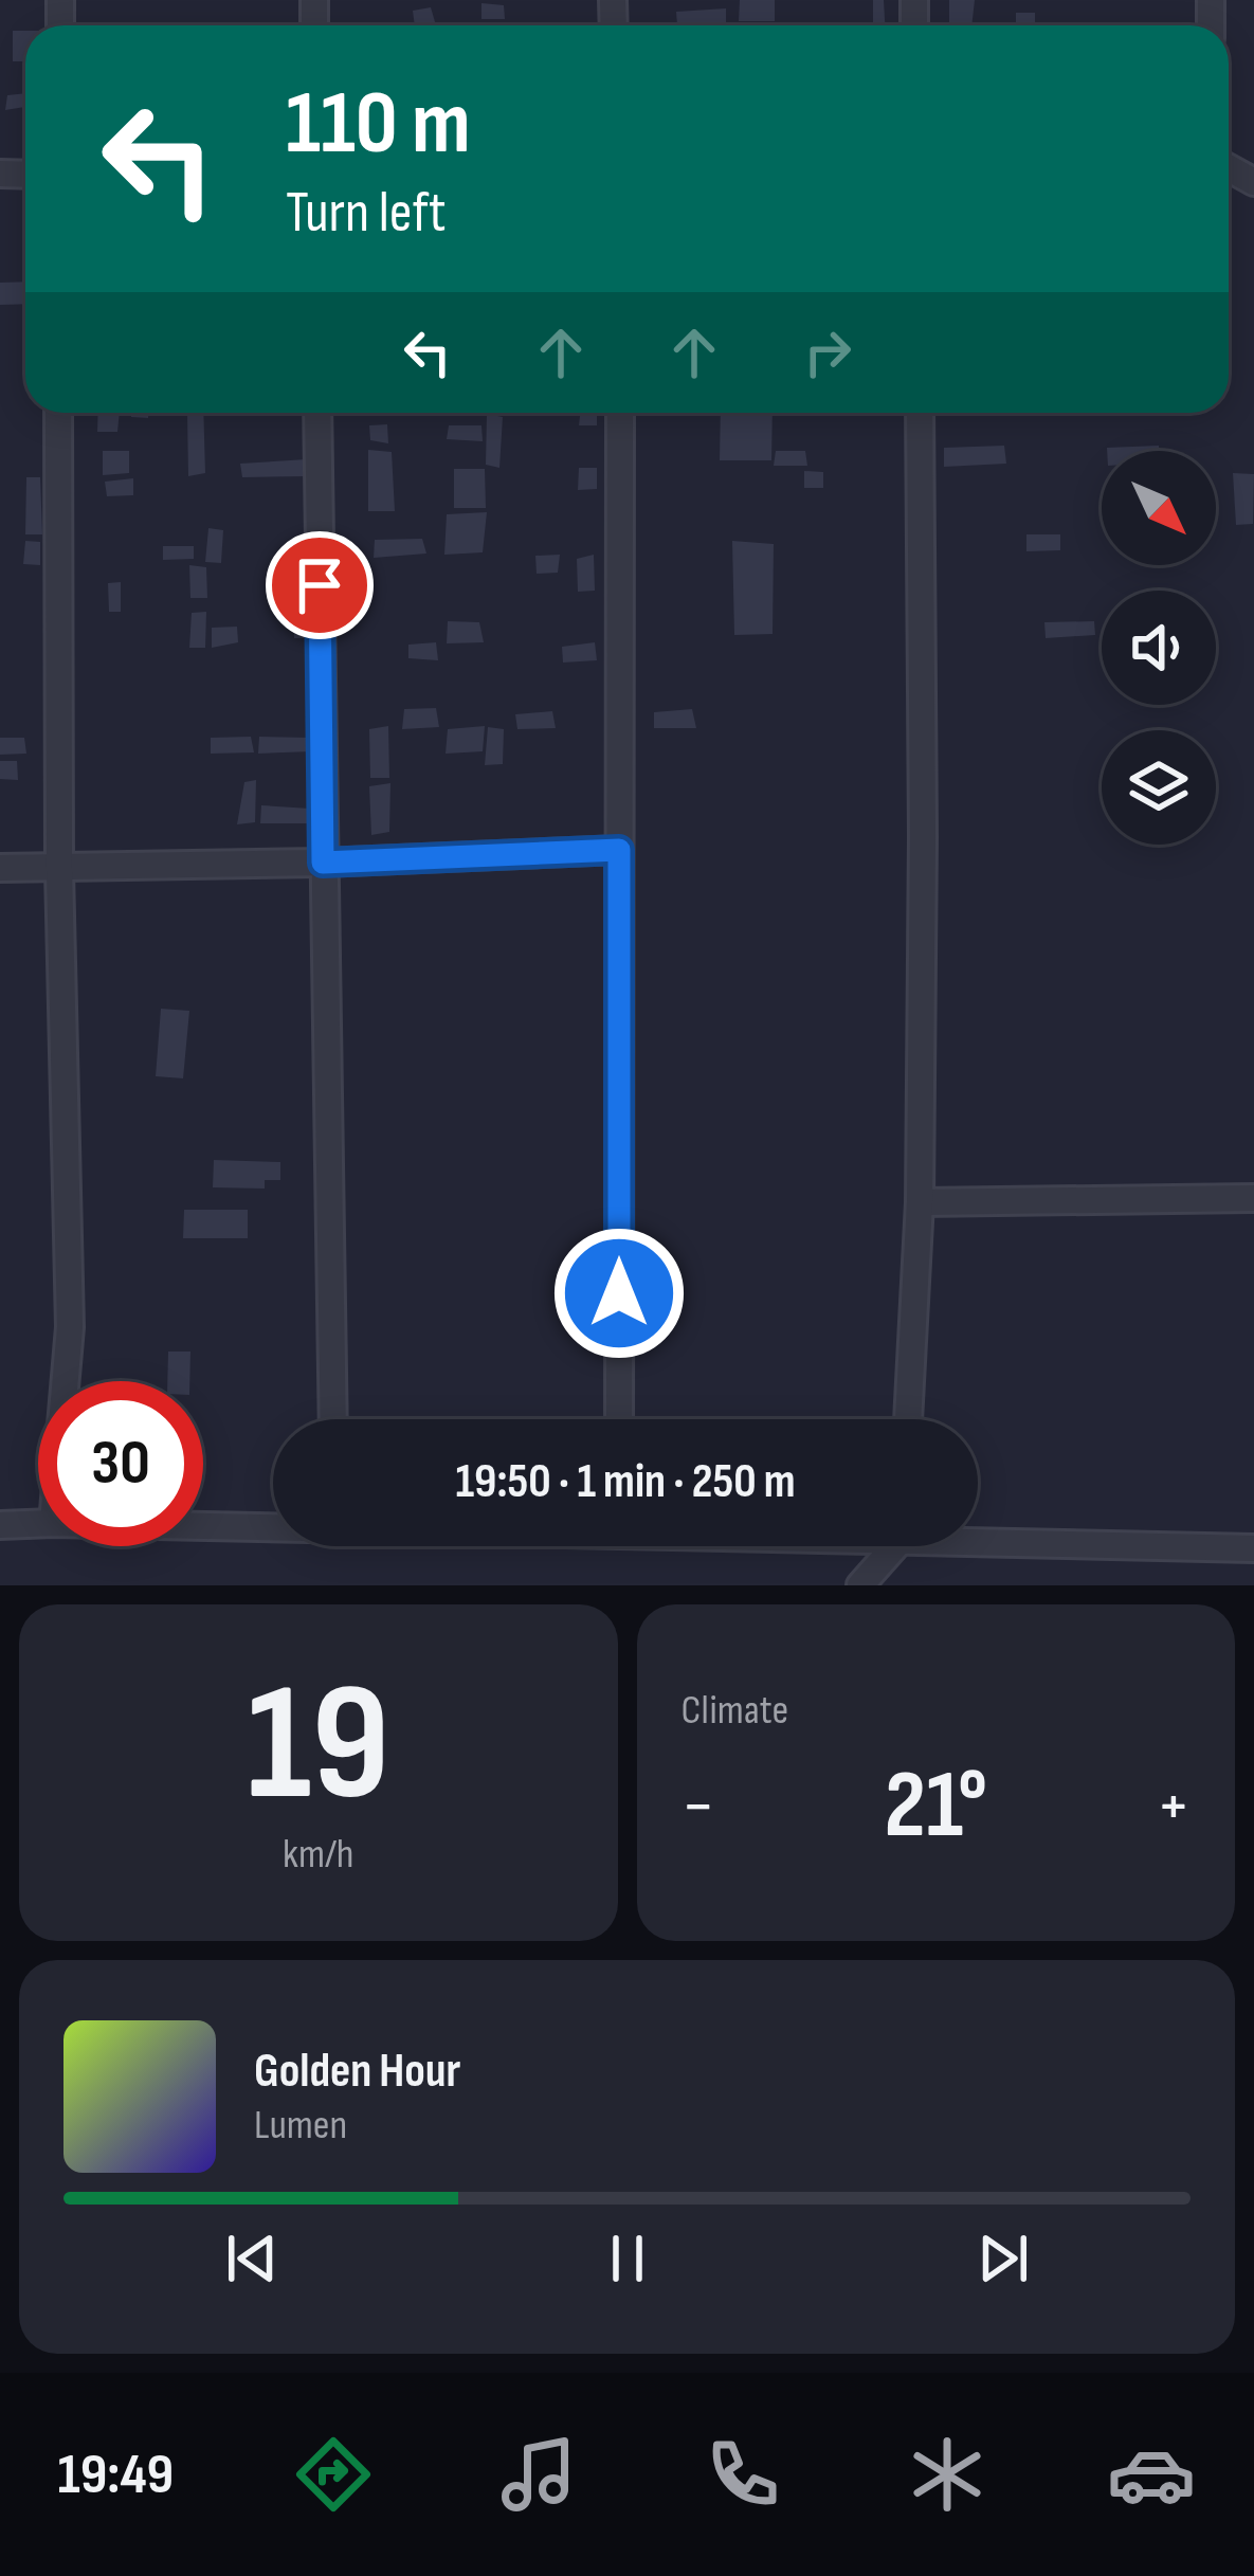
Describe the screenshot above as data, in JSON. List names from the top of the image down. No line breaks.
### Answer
{"north":"bottom right","page":{"turn":["110 m","Turn left"],"limit":"30","trip":"19:50 · 1 min · 250 m","tile":[["19","km/h"],"Climate"],"heat":["−","21°","+"],"song":["Golden Hour","Lumen"],"tabs":"19:49"}}
